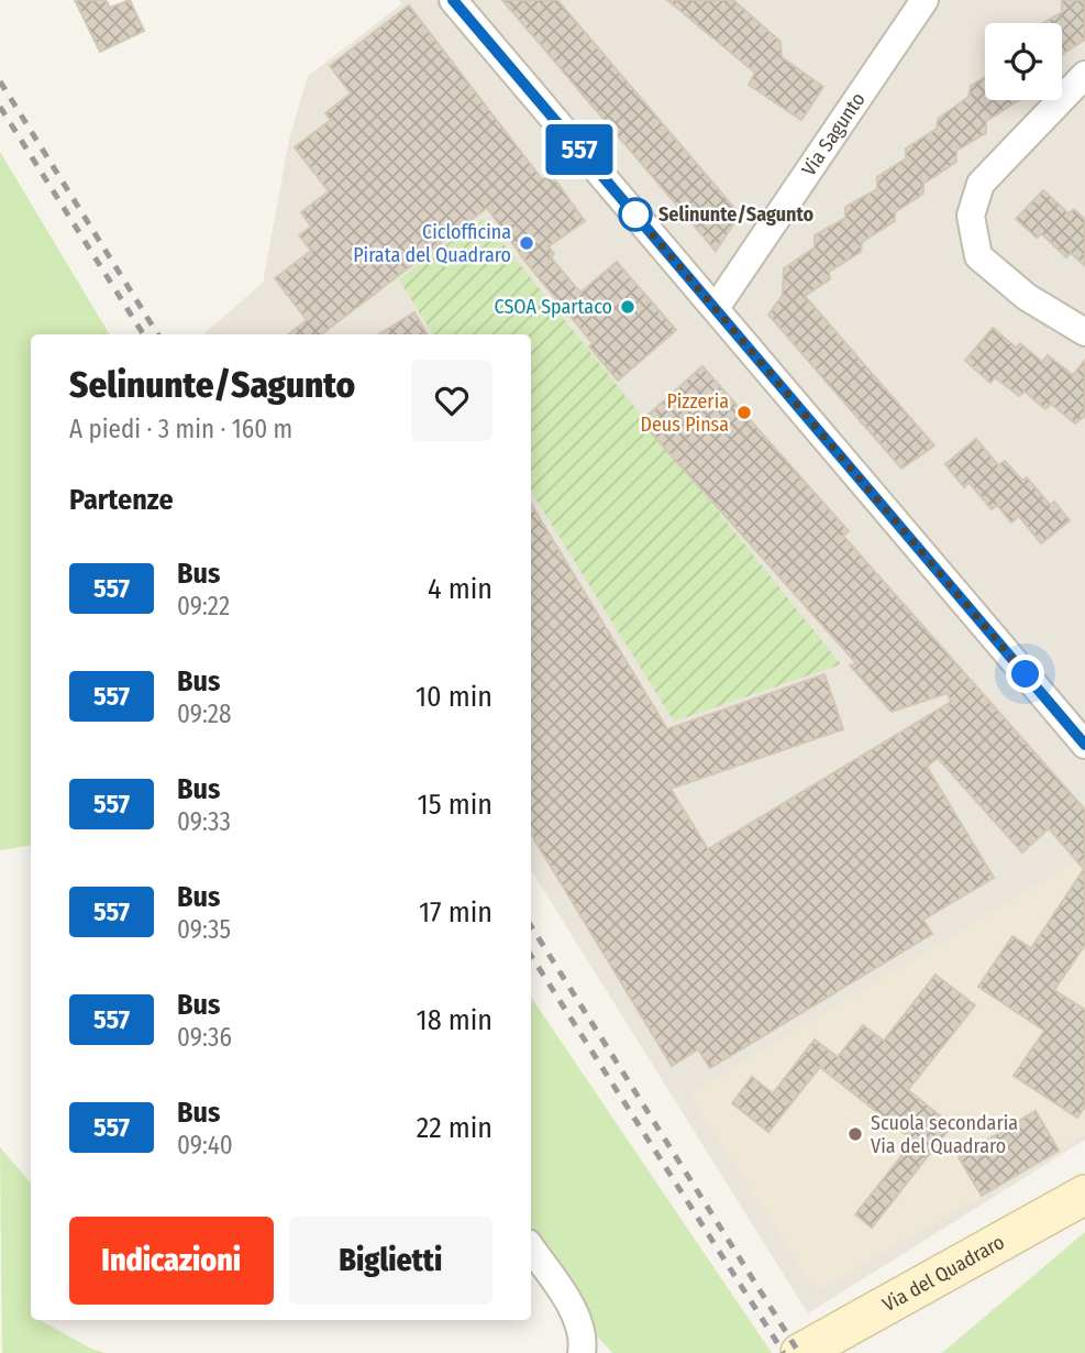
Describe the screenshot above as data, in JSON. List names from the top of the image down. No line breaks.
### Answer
{"streets":{"main road":["Via del Quadraro"],"street":["Via Sagunto"]},"places":["Selinunte/Sagunto","Ciclofficina Pirata del Quadraro","CSOA Spartaco","Pizzeria Deus Pinsa","Scuola secondaria Via del Quadraro"],"lines":["bus line 557"],"page":{"on_map":"557","heading":[["Selinunte/Sagunto","A piedi · 3 min · 160 m"],"Partenze"],"list":[{"mark":"557","name":"Bus","note":"09:22","value":"4 min"},{"mark":"557","name":"Bus","note":"09:28","value":"10 min"},{"mark":"557","name":"Bus","note":"09:33","value":"15 min"},{"mark":"557","name":"Bus","note":"09:35","value":"17 min"},{"mark":"557","name":"Bus","note":"09:36","value":"18 min"},{"mark":"557","name":"Bus","note":"09:40","value":"22 min"}],"buttons":["Indicazioni","Biglietti"]}}
